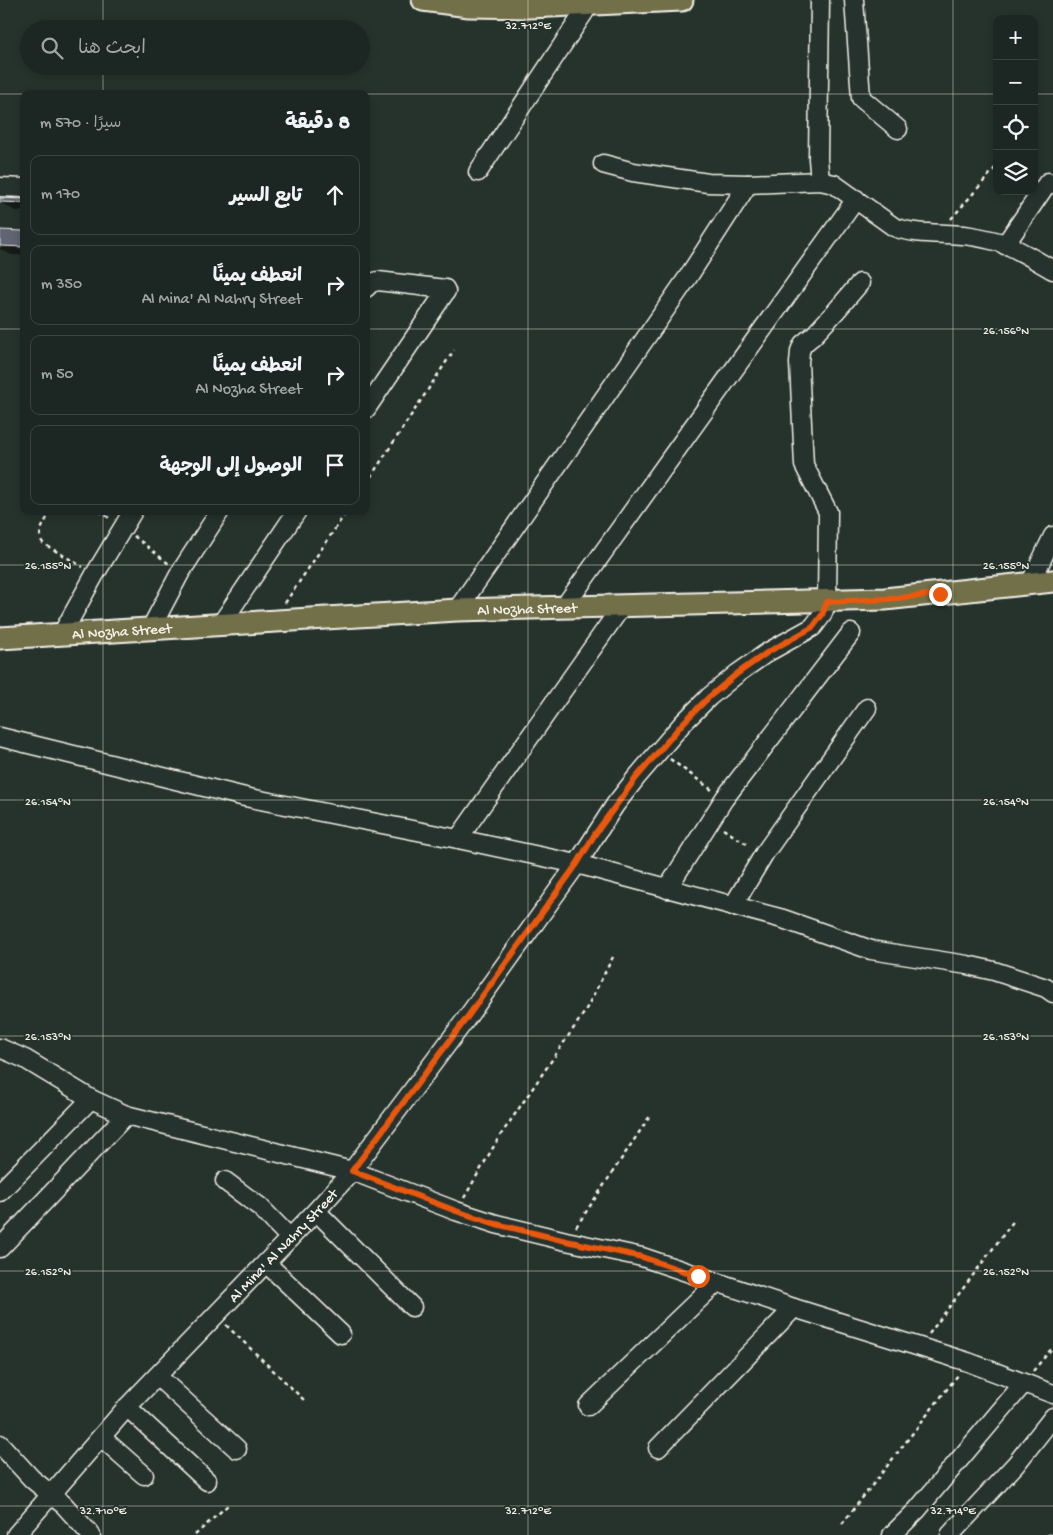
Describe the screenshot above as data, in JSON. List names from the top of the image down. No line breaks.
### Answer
{"streets":{"main road":["Al Nozha Street"],"street":["Al Mina' Al Nahry Street"]},"crossings":[["Al Nozha Street","Al Mina' Al Nahry Street"]],"page":{"map_buttons":["+","−"],"search":"ابحث هنا","heading":["8 دقيقة","سيرًا · 570 m"],"list":[["تابع السير","170 m"],["انعطف يمينًا","Al Mina' Al Nahry Street","350 m"],["انعطف يمينًا","Al Nozha Street","50 m"],"الوصول إلى الوجهة"]},"coordinates":["32.712°E","26.156°N","26.155°N","26.154°N","26.153°N","26.152°N","32.710°E","32.714°E"]}
